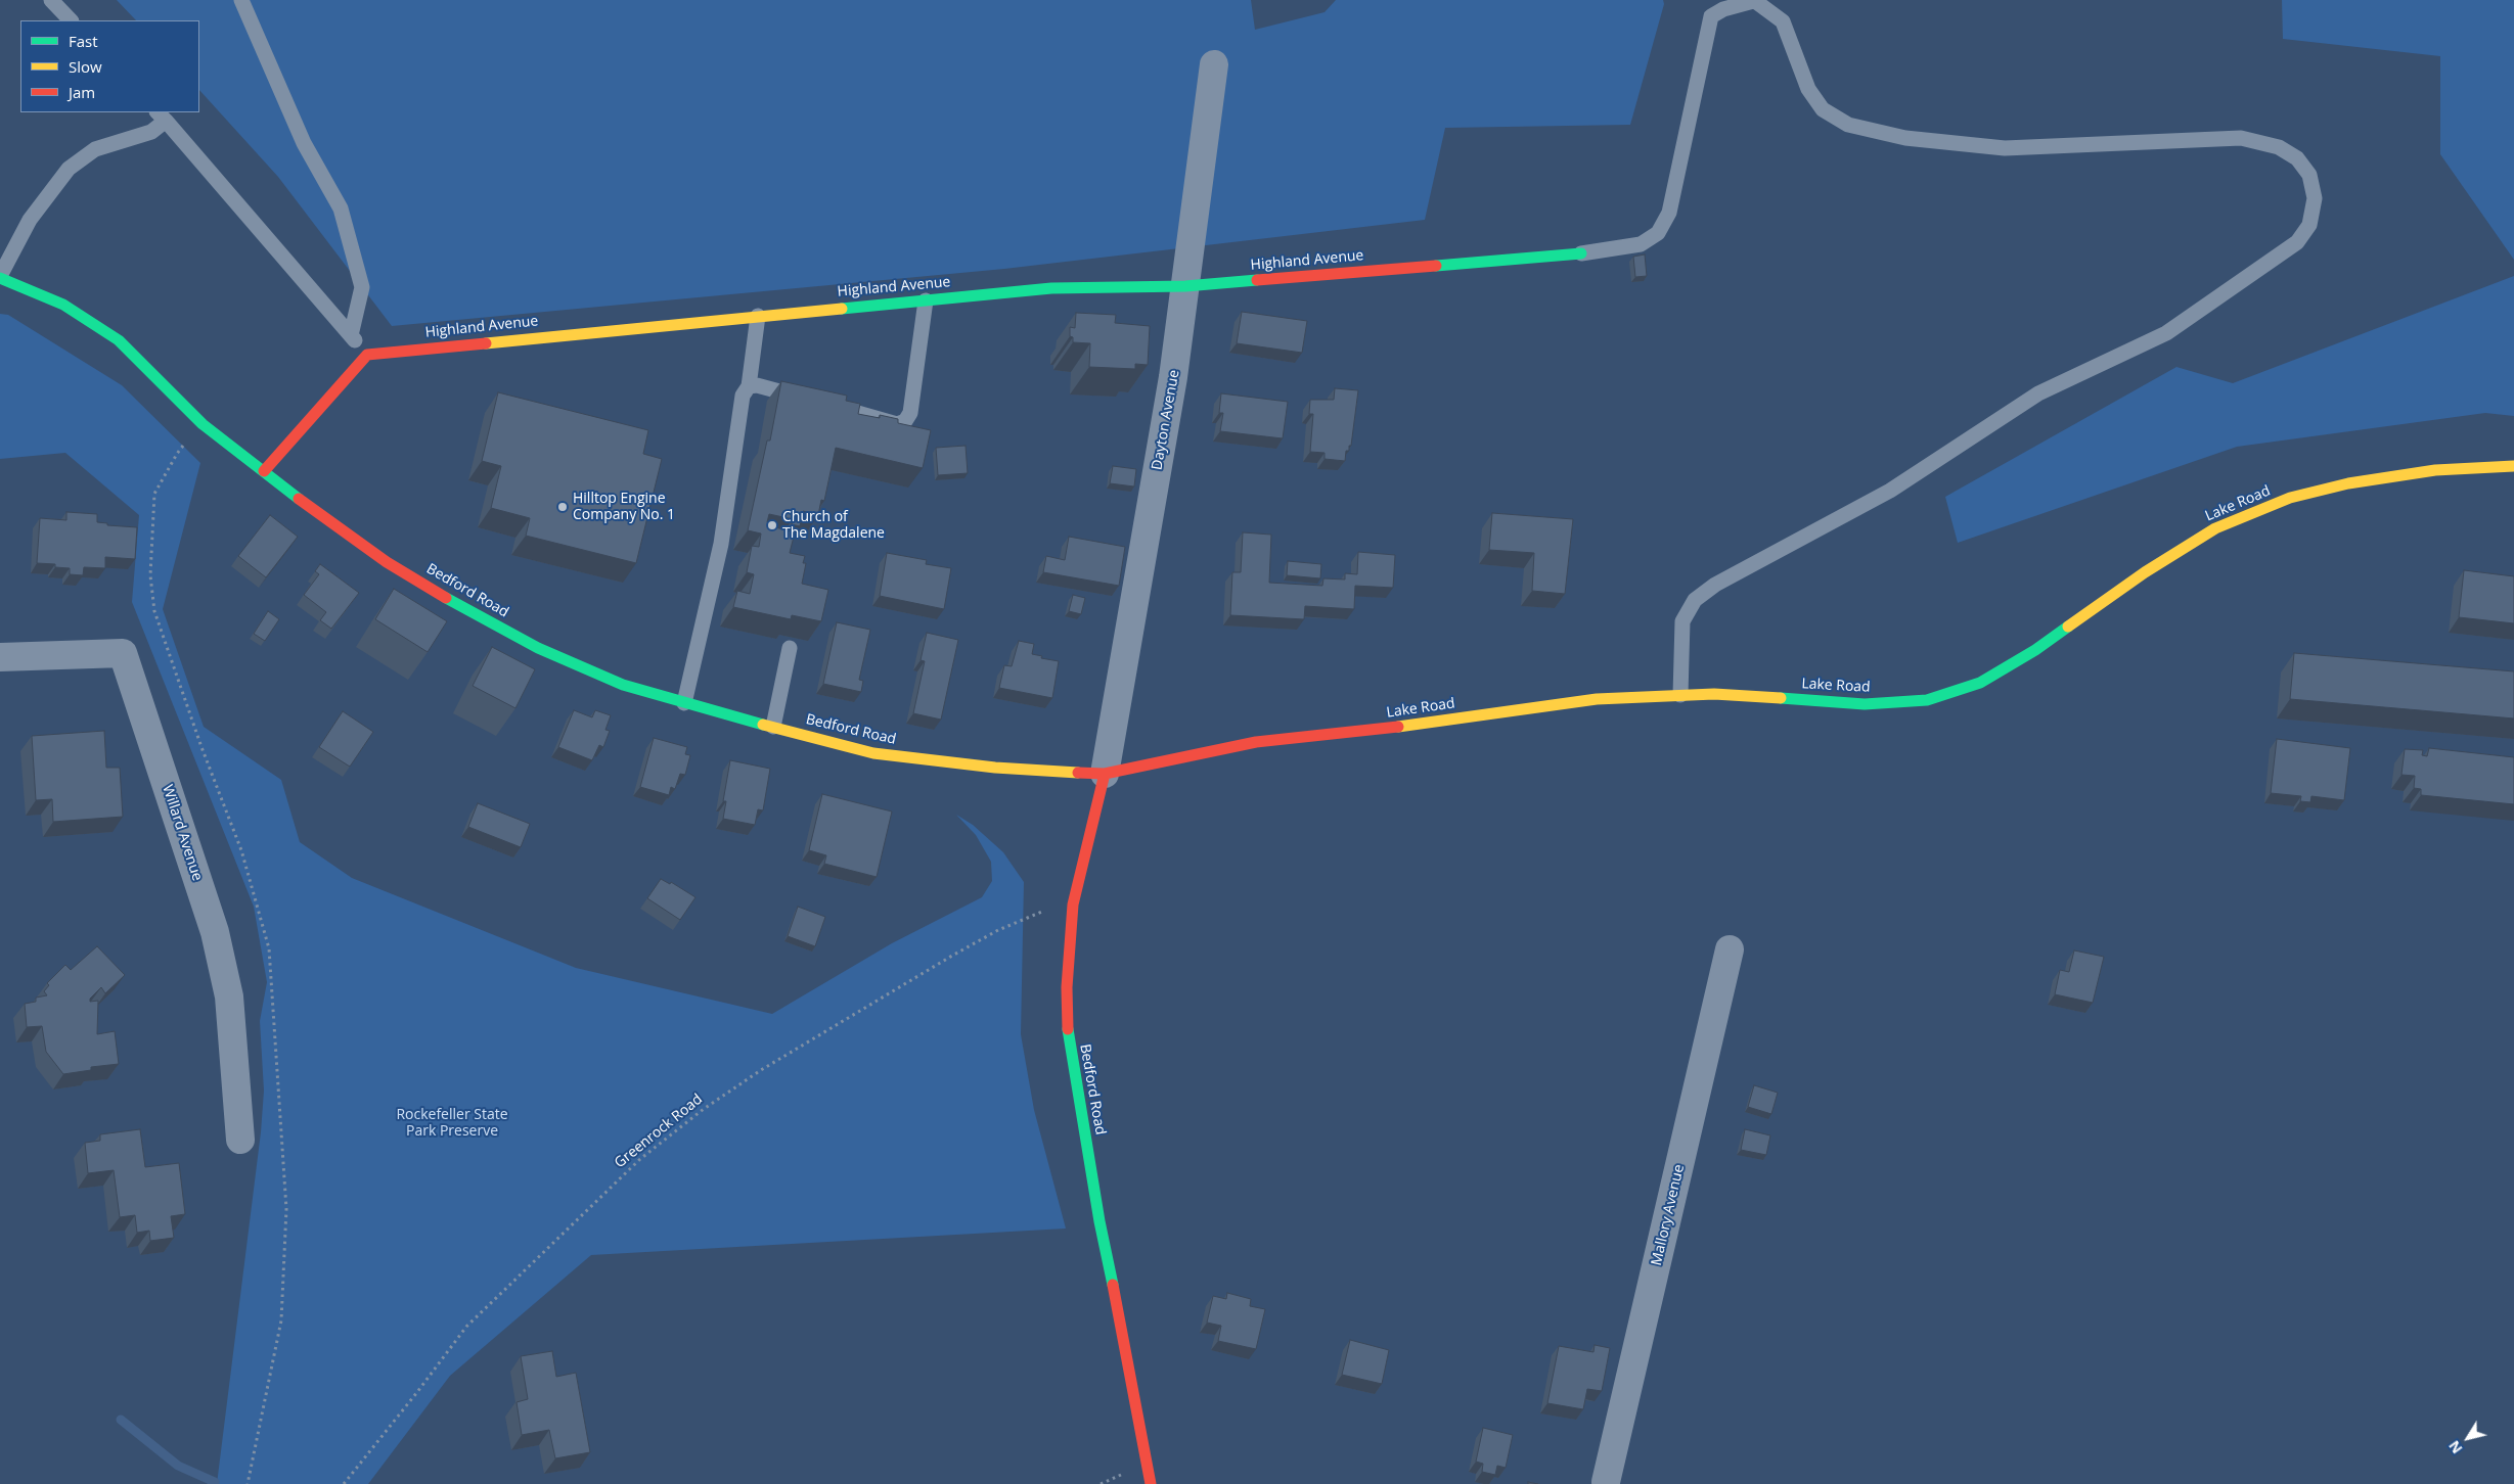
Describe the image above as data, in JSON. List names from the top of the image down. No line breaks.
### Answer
{"streets":{"street":["Highland Avenue","Dayton Avenue","Lake Road","Bedford Road","Willard Avenue","Mallory Avenue"],"path":["Greenrock Road"]},"crossings":[["Highland Avenue","Dayton Avenue"],["Dayton Avenue","Lake Road"],["Dayton Avenue","Bedford Road"],["Lake Road","Bedford Road"],["Bedford Road","Greenrock Road"]],"parks":["Rockefeller State Park Preserve"],"places":["Hilltop Engine Company No. 1","Church of The Magdalene"],"legend":["Fast","Slow","Jam"],"north":"bottom left"}
